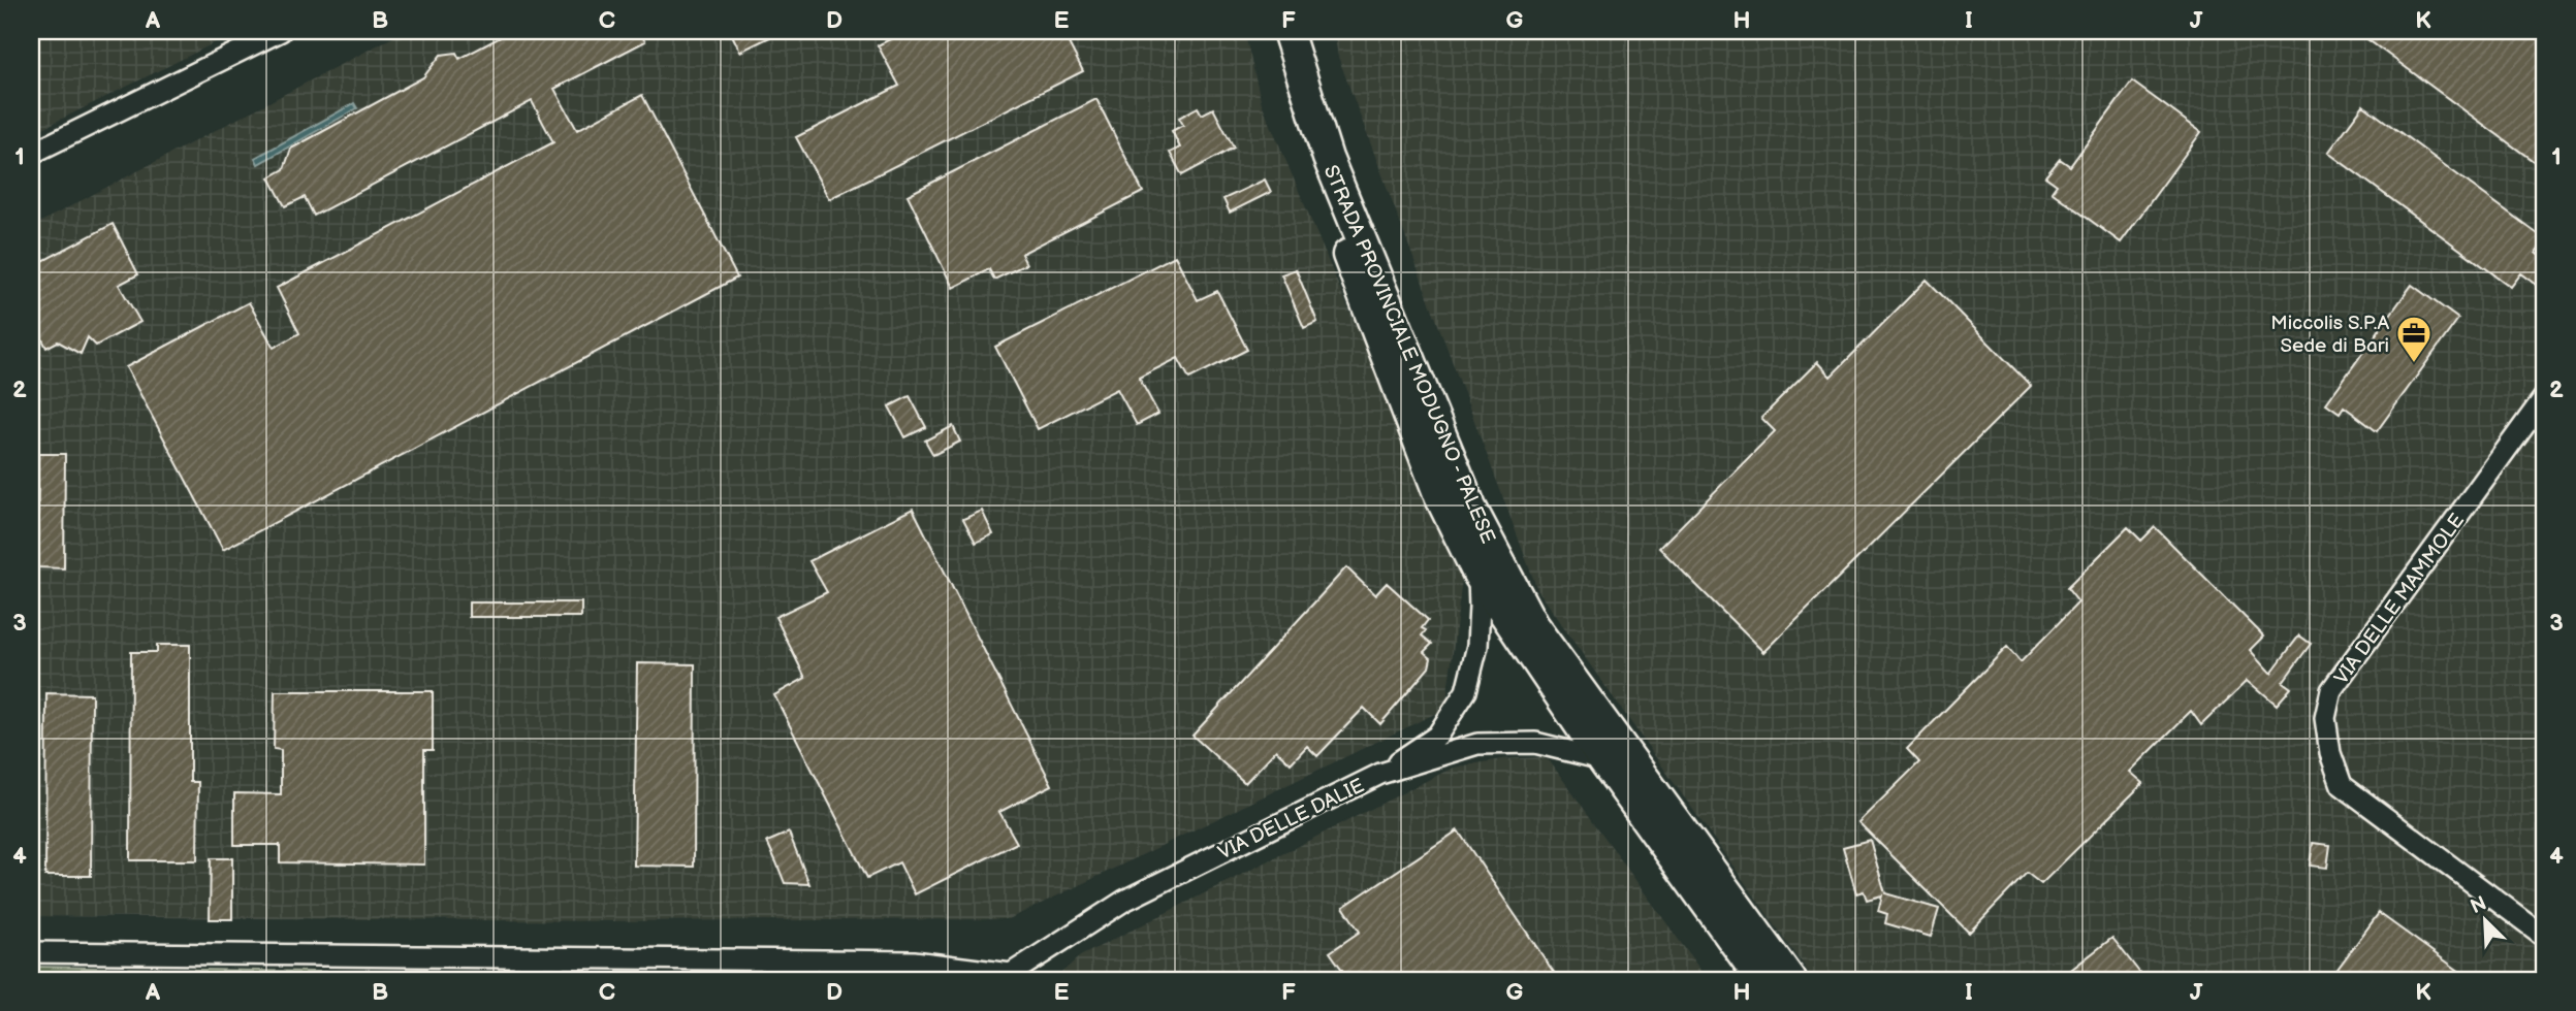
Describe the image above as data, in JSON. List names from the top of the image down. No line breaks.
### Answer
{"streets":{"main road":["STRADA PROVINCIALE MODUGNO - PALESE"],"street":["VIA DELLE MAMMOLE","VIA DELLE DALIE"]},"crossings":[["STRADA PROVINCIALE MODUGNO - PALESE","VIA DELLE DALIE"]],"places":{"office":["Miccolis S.P.A Sede di Bari"]},"north":"top left","grid":{"columns":["A","B","C","D","E","F","G","H","I","J","K"],"rows":["1","2","3","4"]}}
